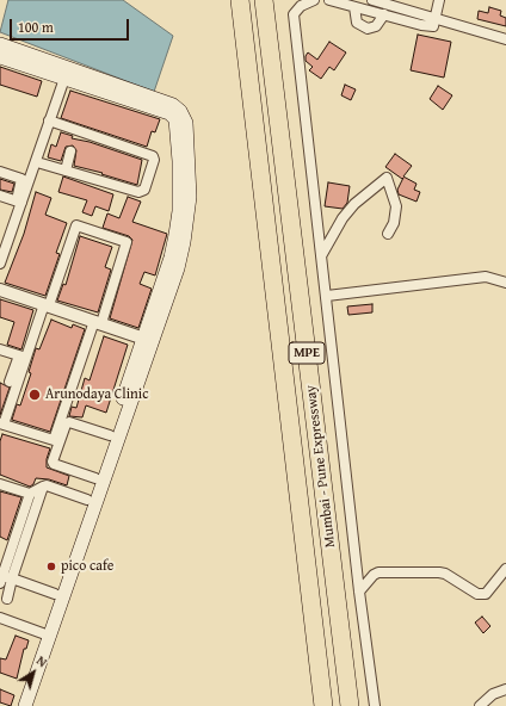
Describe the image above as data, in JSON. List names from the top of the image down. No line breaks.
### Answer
{"streets":{"highway":["MPE","Mumbai - Pune Expressway"]},"places":["Arunodaya Clinic","pico cafe"],"scale_bar":"100 m","north":"top right"}
